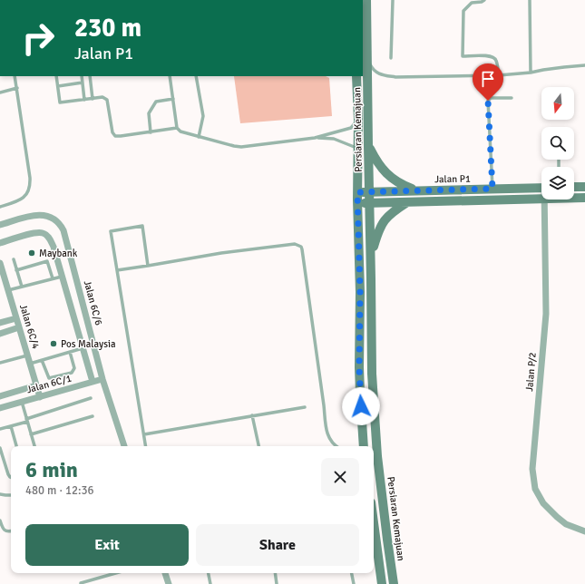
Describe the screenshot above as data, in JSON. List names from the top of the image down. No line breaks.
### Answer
{"streets":{"main road":["Persiaran Kemajuan","Jalan P1"],"street":["Jalan 6C/6","Jalan 6C/4","Jalan P/2","Jalan 6C/1"]},"crossings":[["Persiaran Kemajuan","Jalan P1"],["Jalan 6C/6","Jalan 6C/1"],["Jalan 6C/4","Jalan 6C/1"]],"places":["Maybank","Pos Malaysia"],"north":"bottom","page":{"turn":["230 m","Jalan P1"],"heading":["6 min","480 m · 12:36"],"buttons":["Exit","Share"]}}
